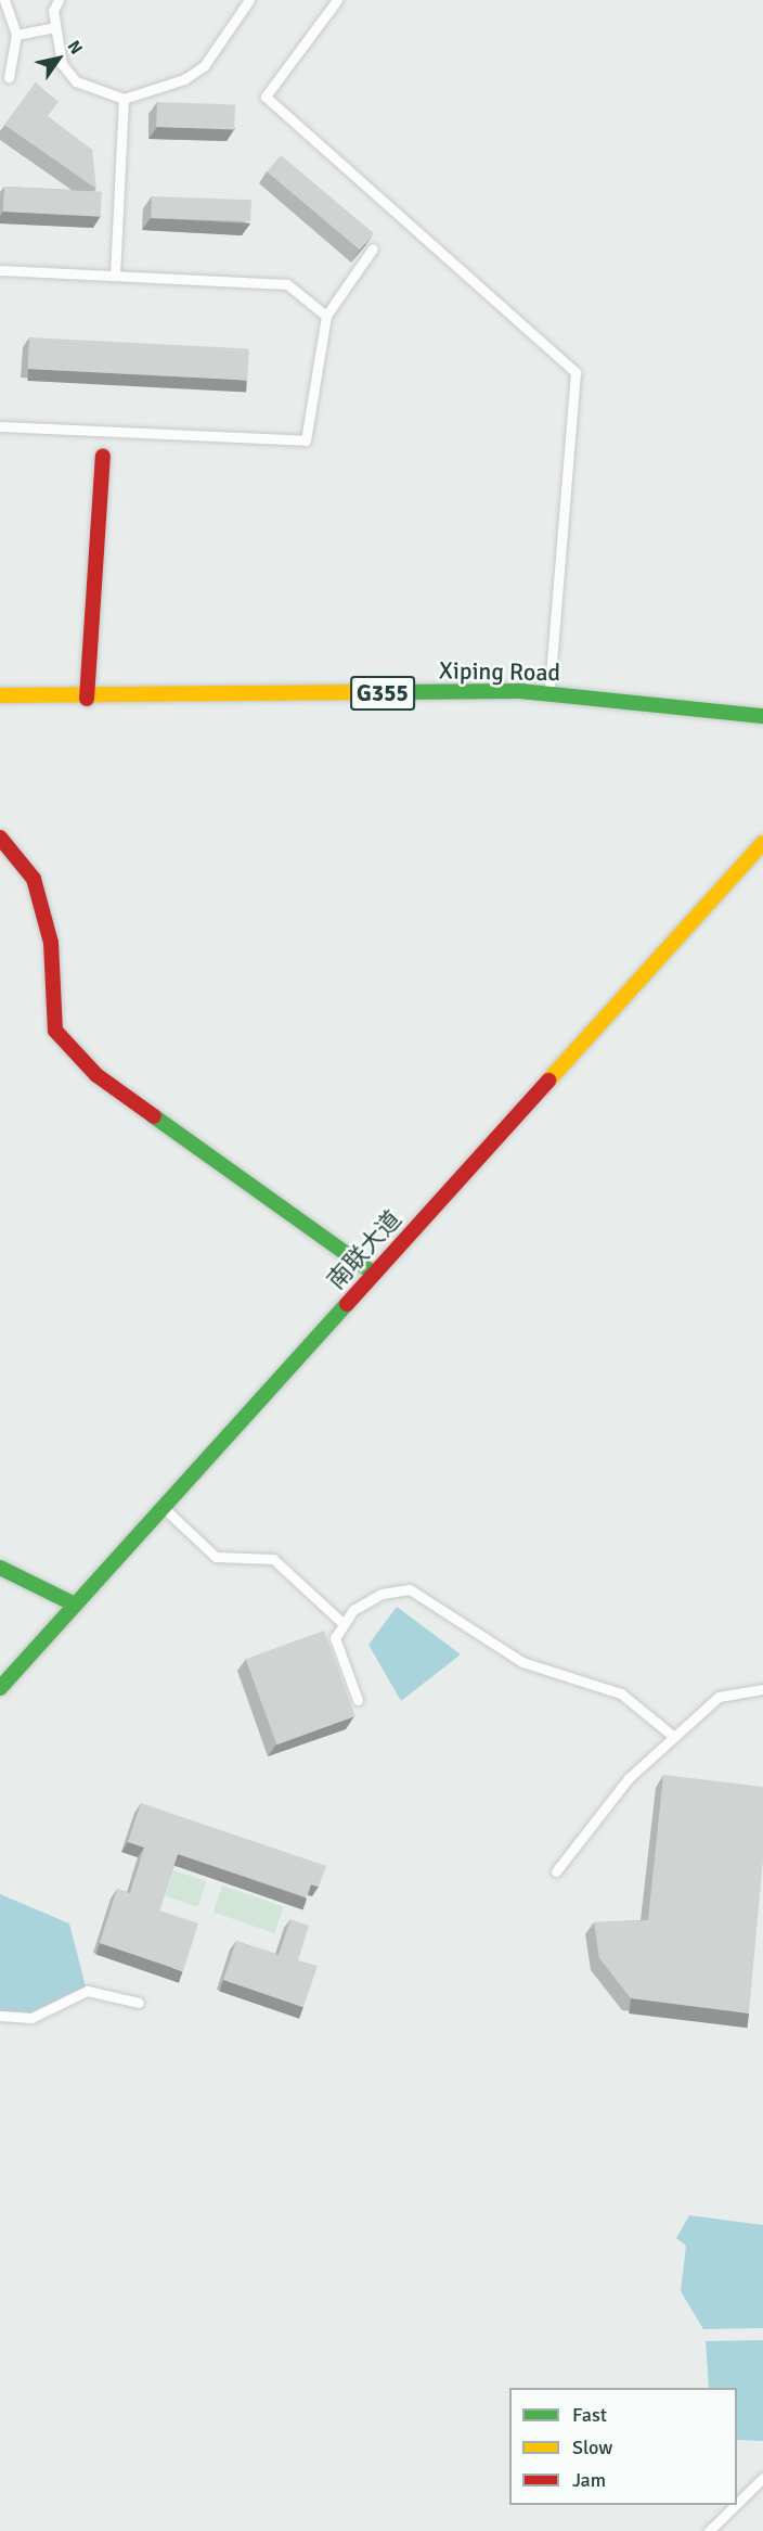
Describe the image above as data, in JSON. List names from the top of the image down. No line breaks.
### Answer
{"streets":{"main road":["Xiping Road","G355","南联大道"]},"legend":["Fast","Slow","Jam"],"north":"top right"}
